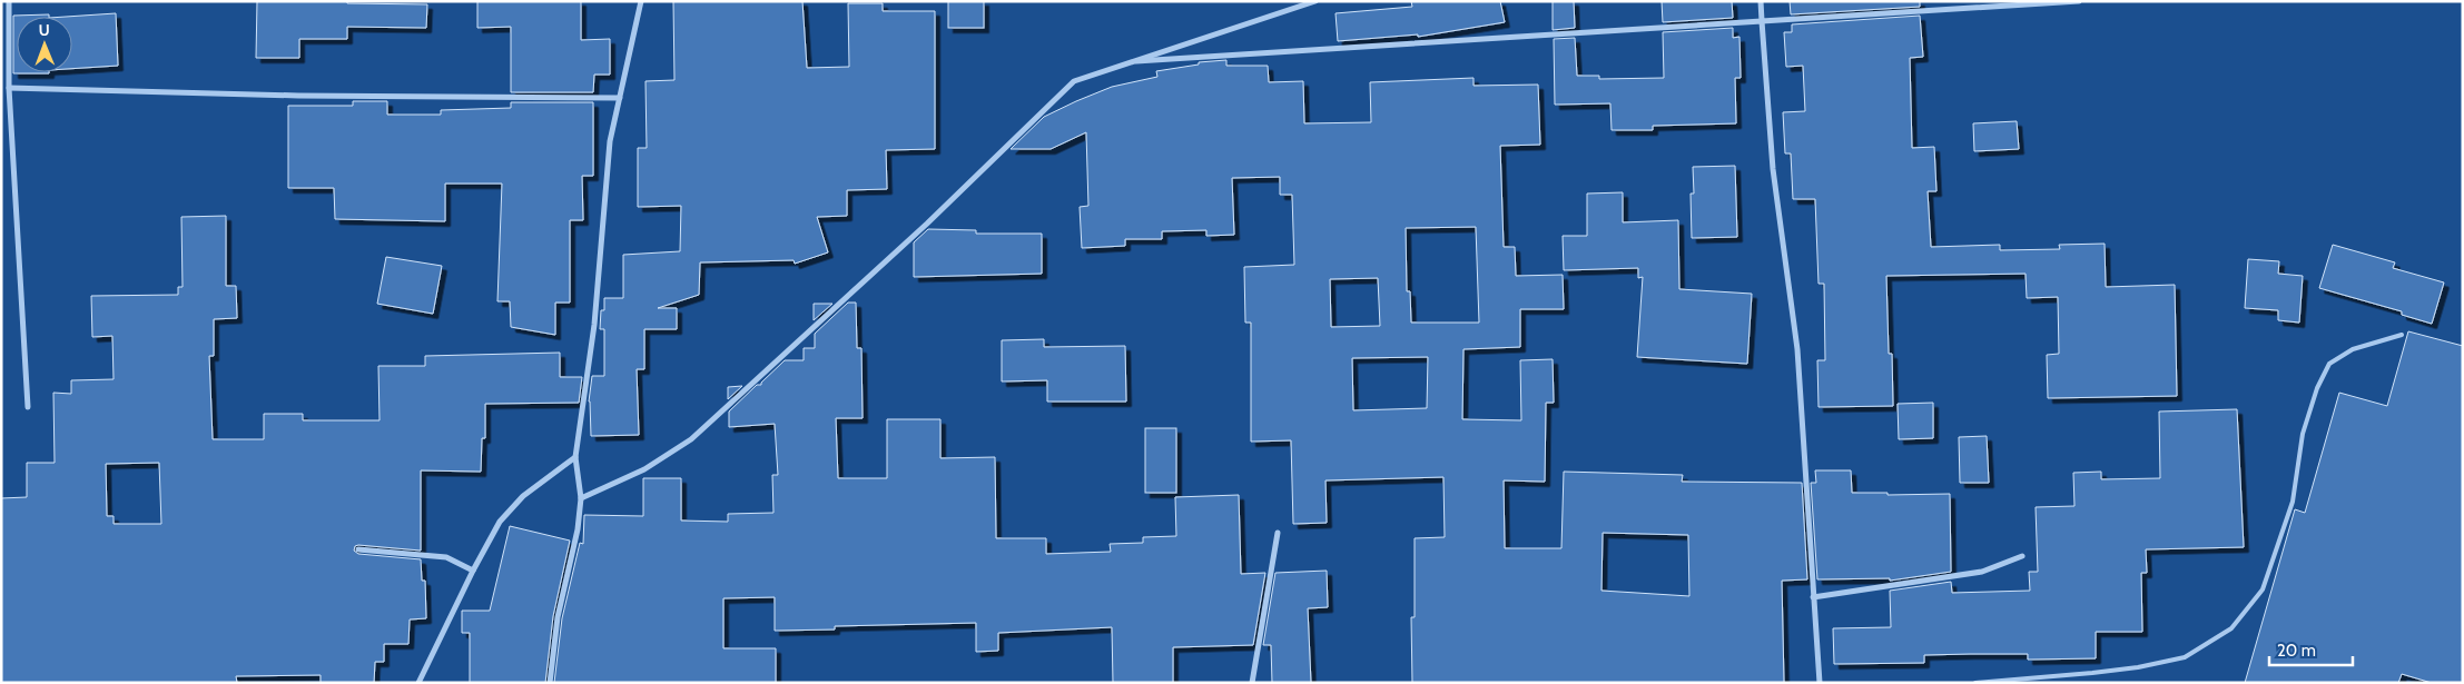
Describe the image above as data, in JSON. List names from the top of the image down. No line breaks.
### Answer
{"scale_bar":"20 m","north":"top"}
